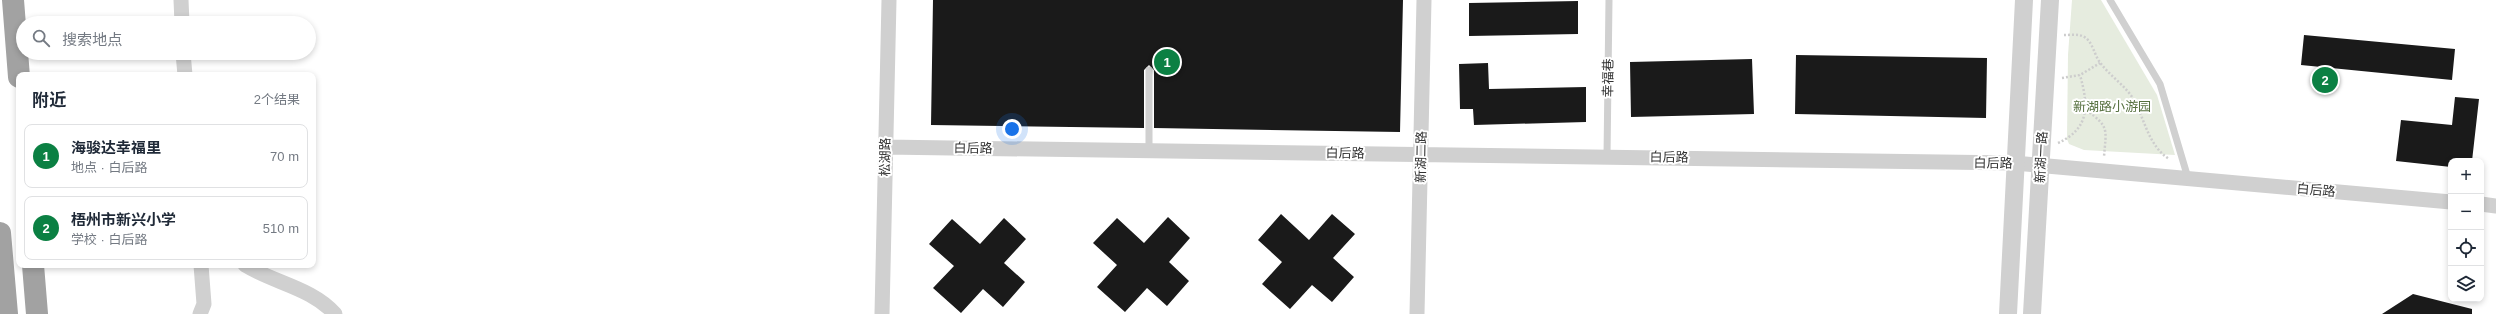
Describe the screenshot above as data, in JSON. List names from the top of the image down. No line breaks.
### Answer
{"streets":{"street":["白后路","松湖路","新湖二路","新湖一路"],"lane":["幸福巷"]},"crossings":[["幸福巷","白后路"],["白后路","松湖路"],["白后路","新湖二路"],["白后路","新湖一路"]],"parks":["新湖路小游园"],"page":{"search":"搜索地点","pins":["1","2"],"heading":["附近","2个结果"],"list":[{"mark":"1","name":"海骏达幸福里","note":"地点 · 白后路","value":"70 m"},{"mark":"2","name":"梧州市新兴小学","note":"学校 · 白后路","value":"510 m"}],"map_buttons":["+","−"]}}
